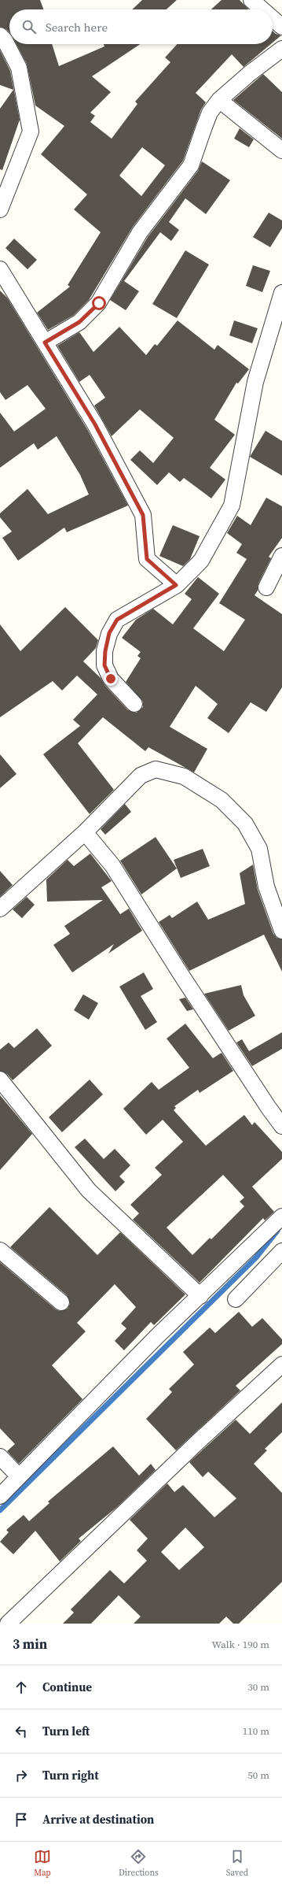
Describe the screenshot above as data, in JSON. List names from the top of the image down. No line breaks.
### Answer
{"page":{"search":"Search here","heading":["3 min","Walk · 190 m"],"list":[["Continue","30 m"],["Turn left","110 m"],["Turn right","50 m"],"Arrive at destination"],"nav":["Map","Directions","Saved"]}}
